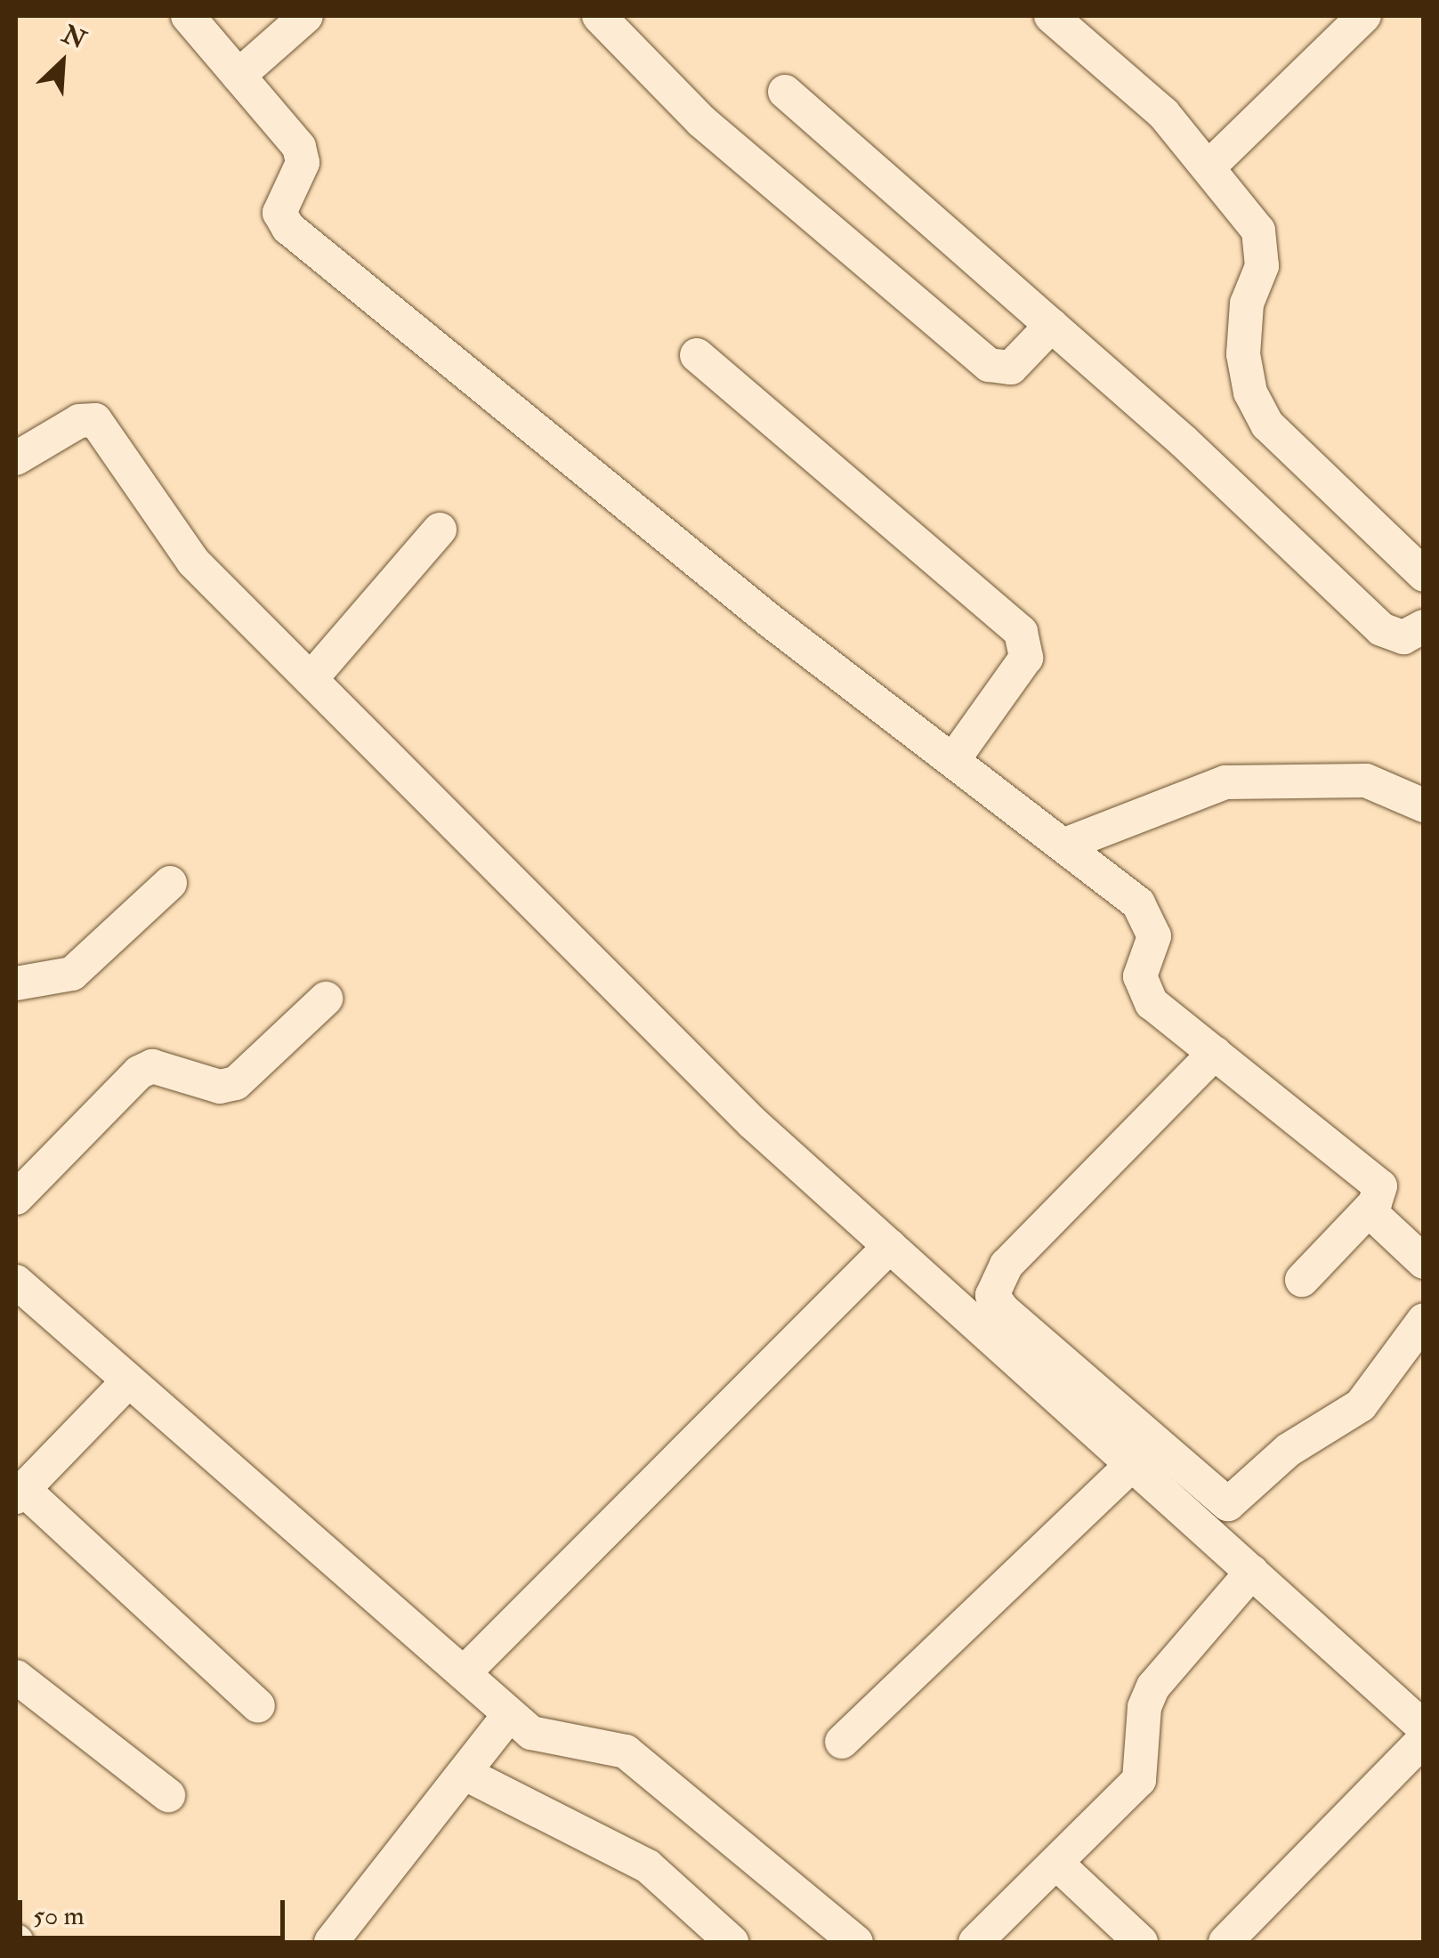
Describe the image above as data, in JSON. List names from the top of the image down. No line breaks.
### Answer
{"scale_bar":"50 m","north":"top right"}
